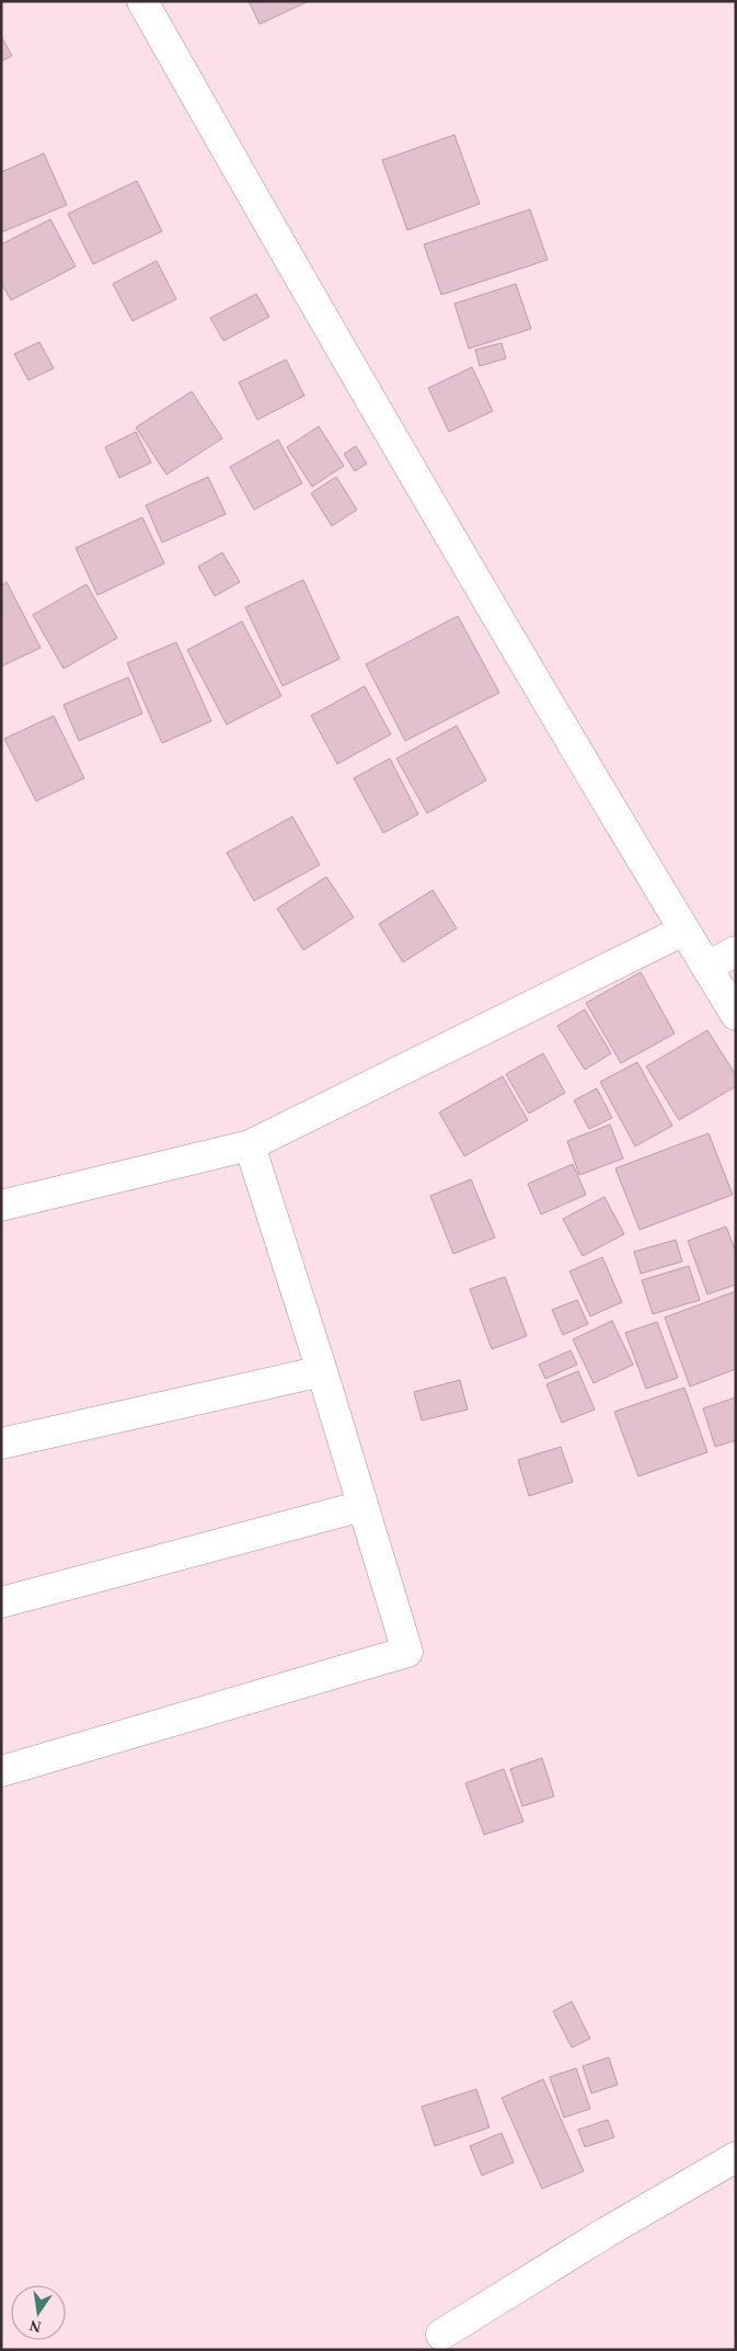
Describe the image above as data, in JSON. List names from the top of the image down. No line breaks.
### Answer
{"north":"bottom"}
